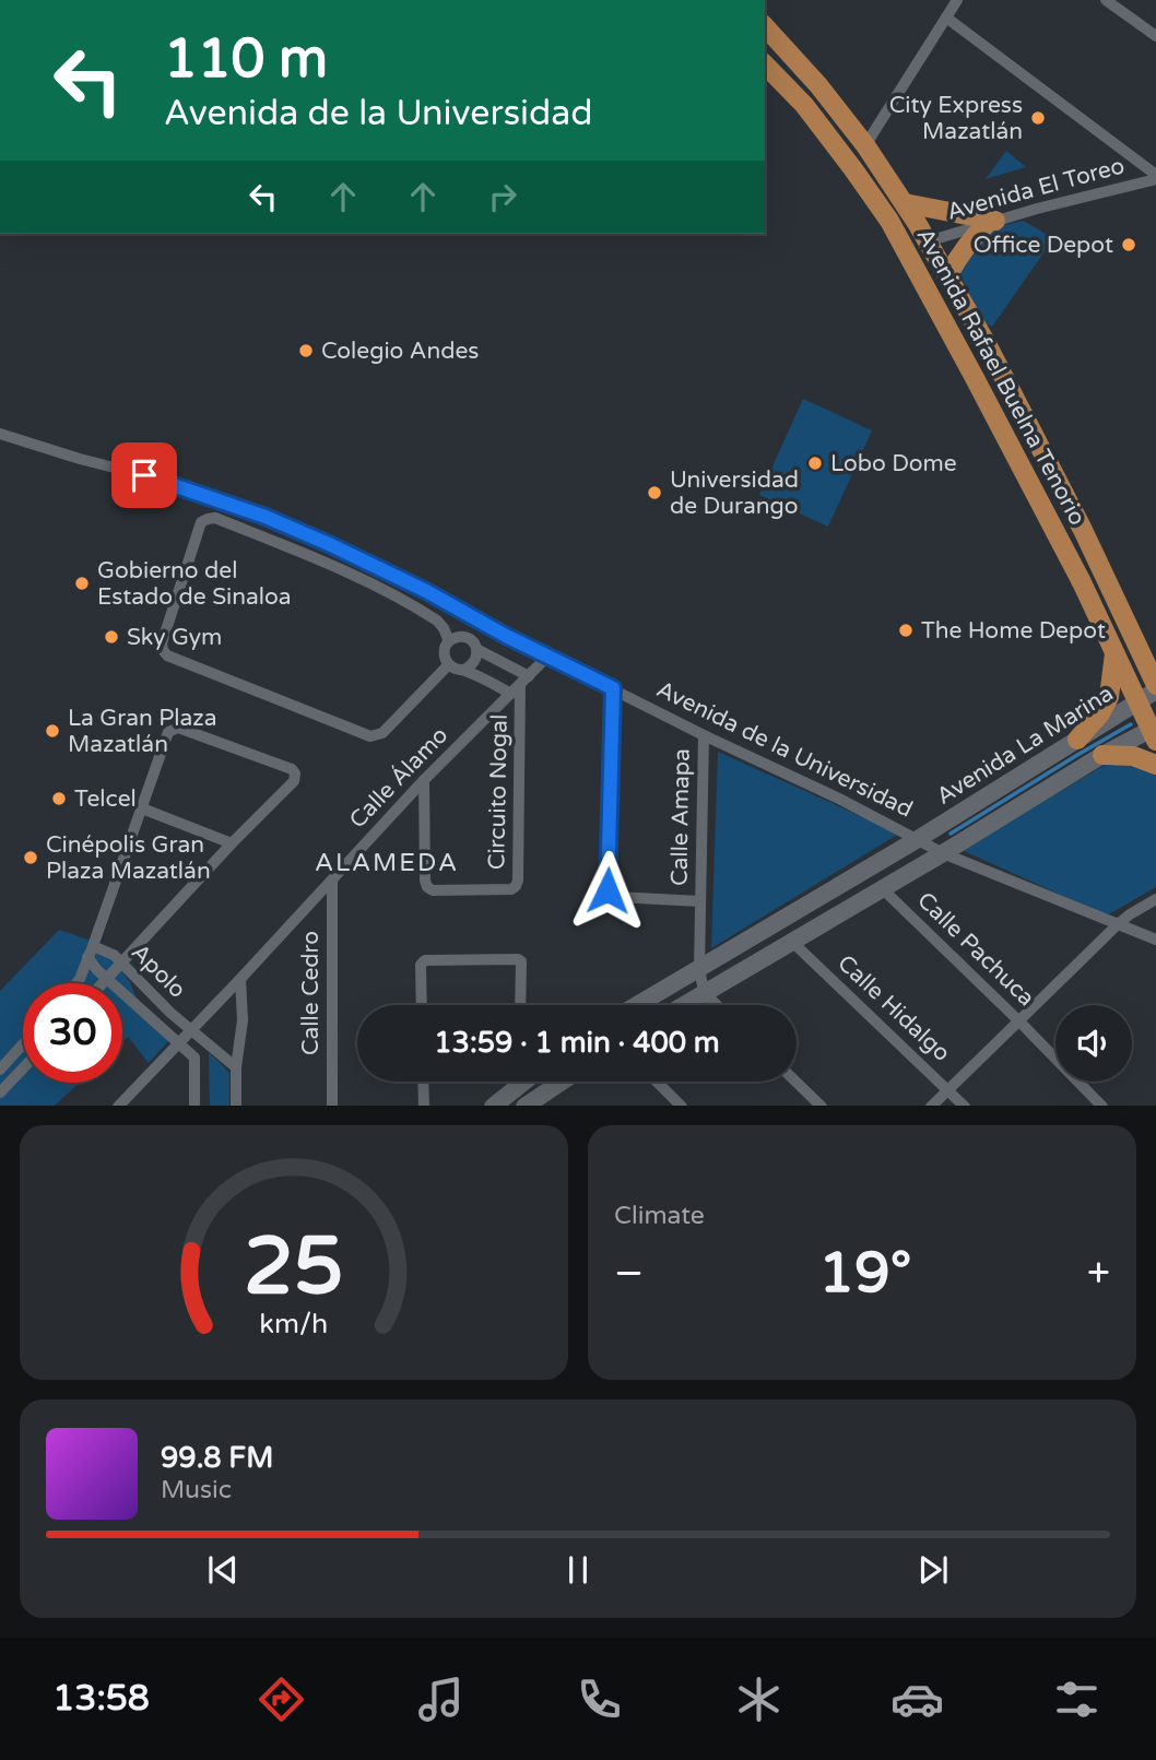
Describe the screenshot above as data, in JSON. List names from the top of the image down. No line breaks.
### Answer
{"streets":{"main road":["Avenida Rafael Buelna Tenorio","Avenida La Marina"],"street":["Avenida El Toreo","Avenida de la Universidad","Calle Álamo","Circuito Nogal","Calle Amapa","Calle Pachuca","Apolo","Calle Cedro","Calle Hidalgo"]},"crossings":[["Avenida El Toreo","Avenida Rafael Buelna Tenorio"],["Avenida Rafael Buelna Tenorio","Avenida La Marina"],["Avenida La Marina","Avenida de la Universidad"],["Avenida La Marina","Calle Amapa"],["Avenida de la Universidad","Calle Álamo"],["Avenida de la Universidad","Calle Amapa"],["Calle Álamo","Circuito Nogal"],["Calle Álamo","Apolo"],["Calle Álamo","Calle Cedro"]],"districts":["ALAMEDA"],"places":["City Express Mazatlán","Office Depot","Colegio Andes","Lobo Dome","Universidad de Durango","Gobierno del Estado de Sinaloa","The Home Depot","Sky Gym","La Gran Plaza Mazatlán","Telcel","Cinépolis Gran Plaza Mazatlán"],"page":{"turn":["110 m","Avenida de la Universidad"],"limit":"30","trip":"13:59 · 1 min · 400 m","tile":"Climate","heat":["−","19°","+"],"song":["99.8 FM","Music"],"tabs":"13:58","gauge":["25","km/h"]}}
